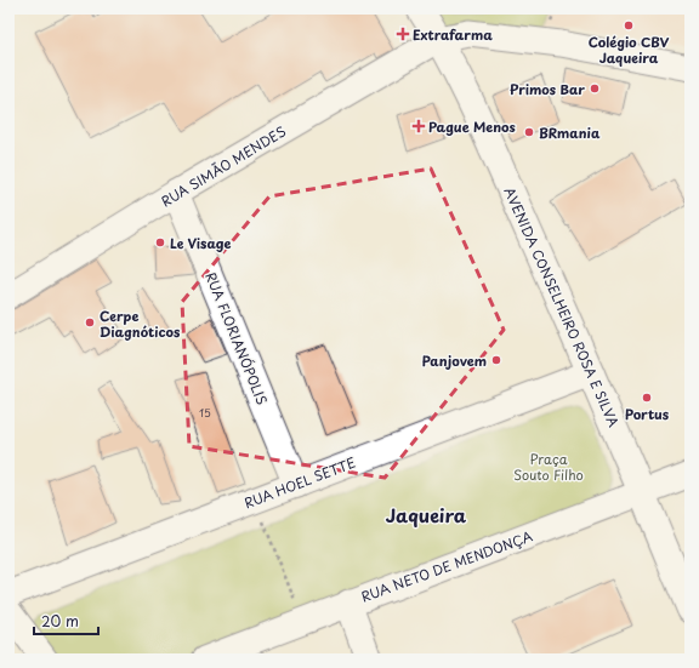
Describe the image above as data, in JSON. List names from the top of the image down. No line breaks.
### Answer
{"streets":{"main road":["AVENIDA CONSELHEIRO ROSA E SILVA"],"street":["RUA SIMÃO MENDES","RUA FLORIANÓPOLIS","RUA HOEL SETTE","RUA NETO DE MENDONÇA"]},"crossings":[["RUA SIMÃO MENDES","AVENIDA CONSELHEIRO ROSA E SILVA"],["RUA SIMÃO MENDES","RUA FLORIANÓPOLIS"],["AVENIDA CONSELHEIRO ROSA E SILVA","RUA HOEL SETTE"],["AVENIDA CONSELHEIRO ROSA E SILVA","RUA NETO DE MENDONÇA"],["RUA FLORIANÓPOLIS","RUA HOEL SETTE"]],"districts":["Jaqueira"],"parks":["Praça Souto Filho"],"places":{"other":["Colégio CBV Jaqueira","Primos Bar","BRmania","Le Visage","Cerpe Diagnóticos","Panjovem","Portus"],"health":["Extrafarma","Pague Menos"]},"house_numbers":["15"],"scale_bar":"20 m"}
